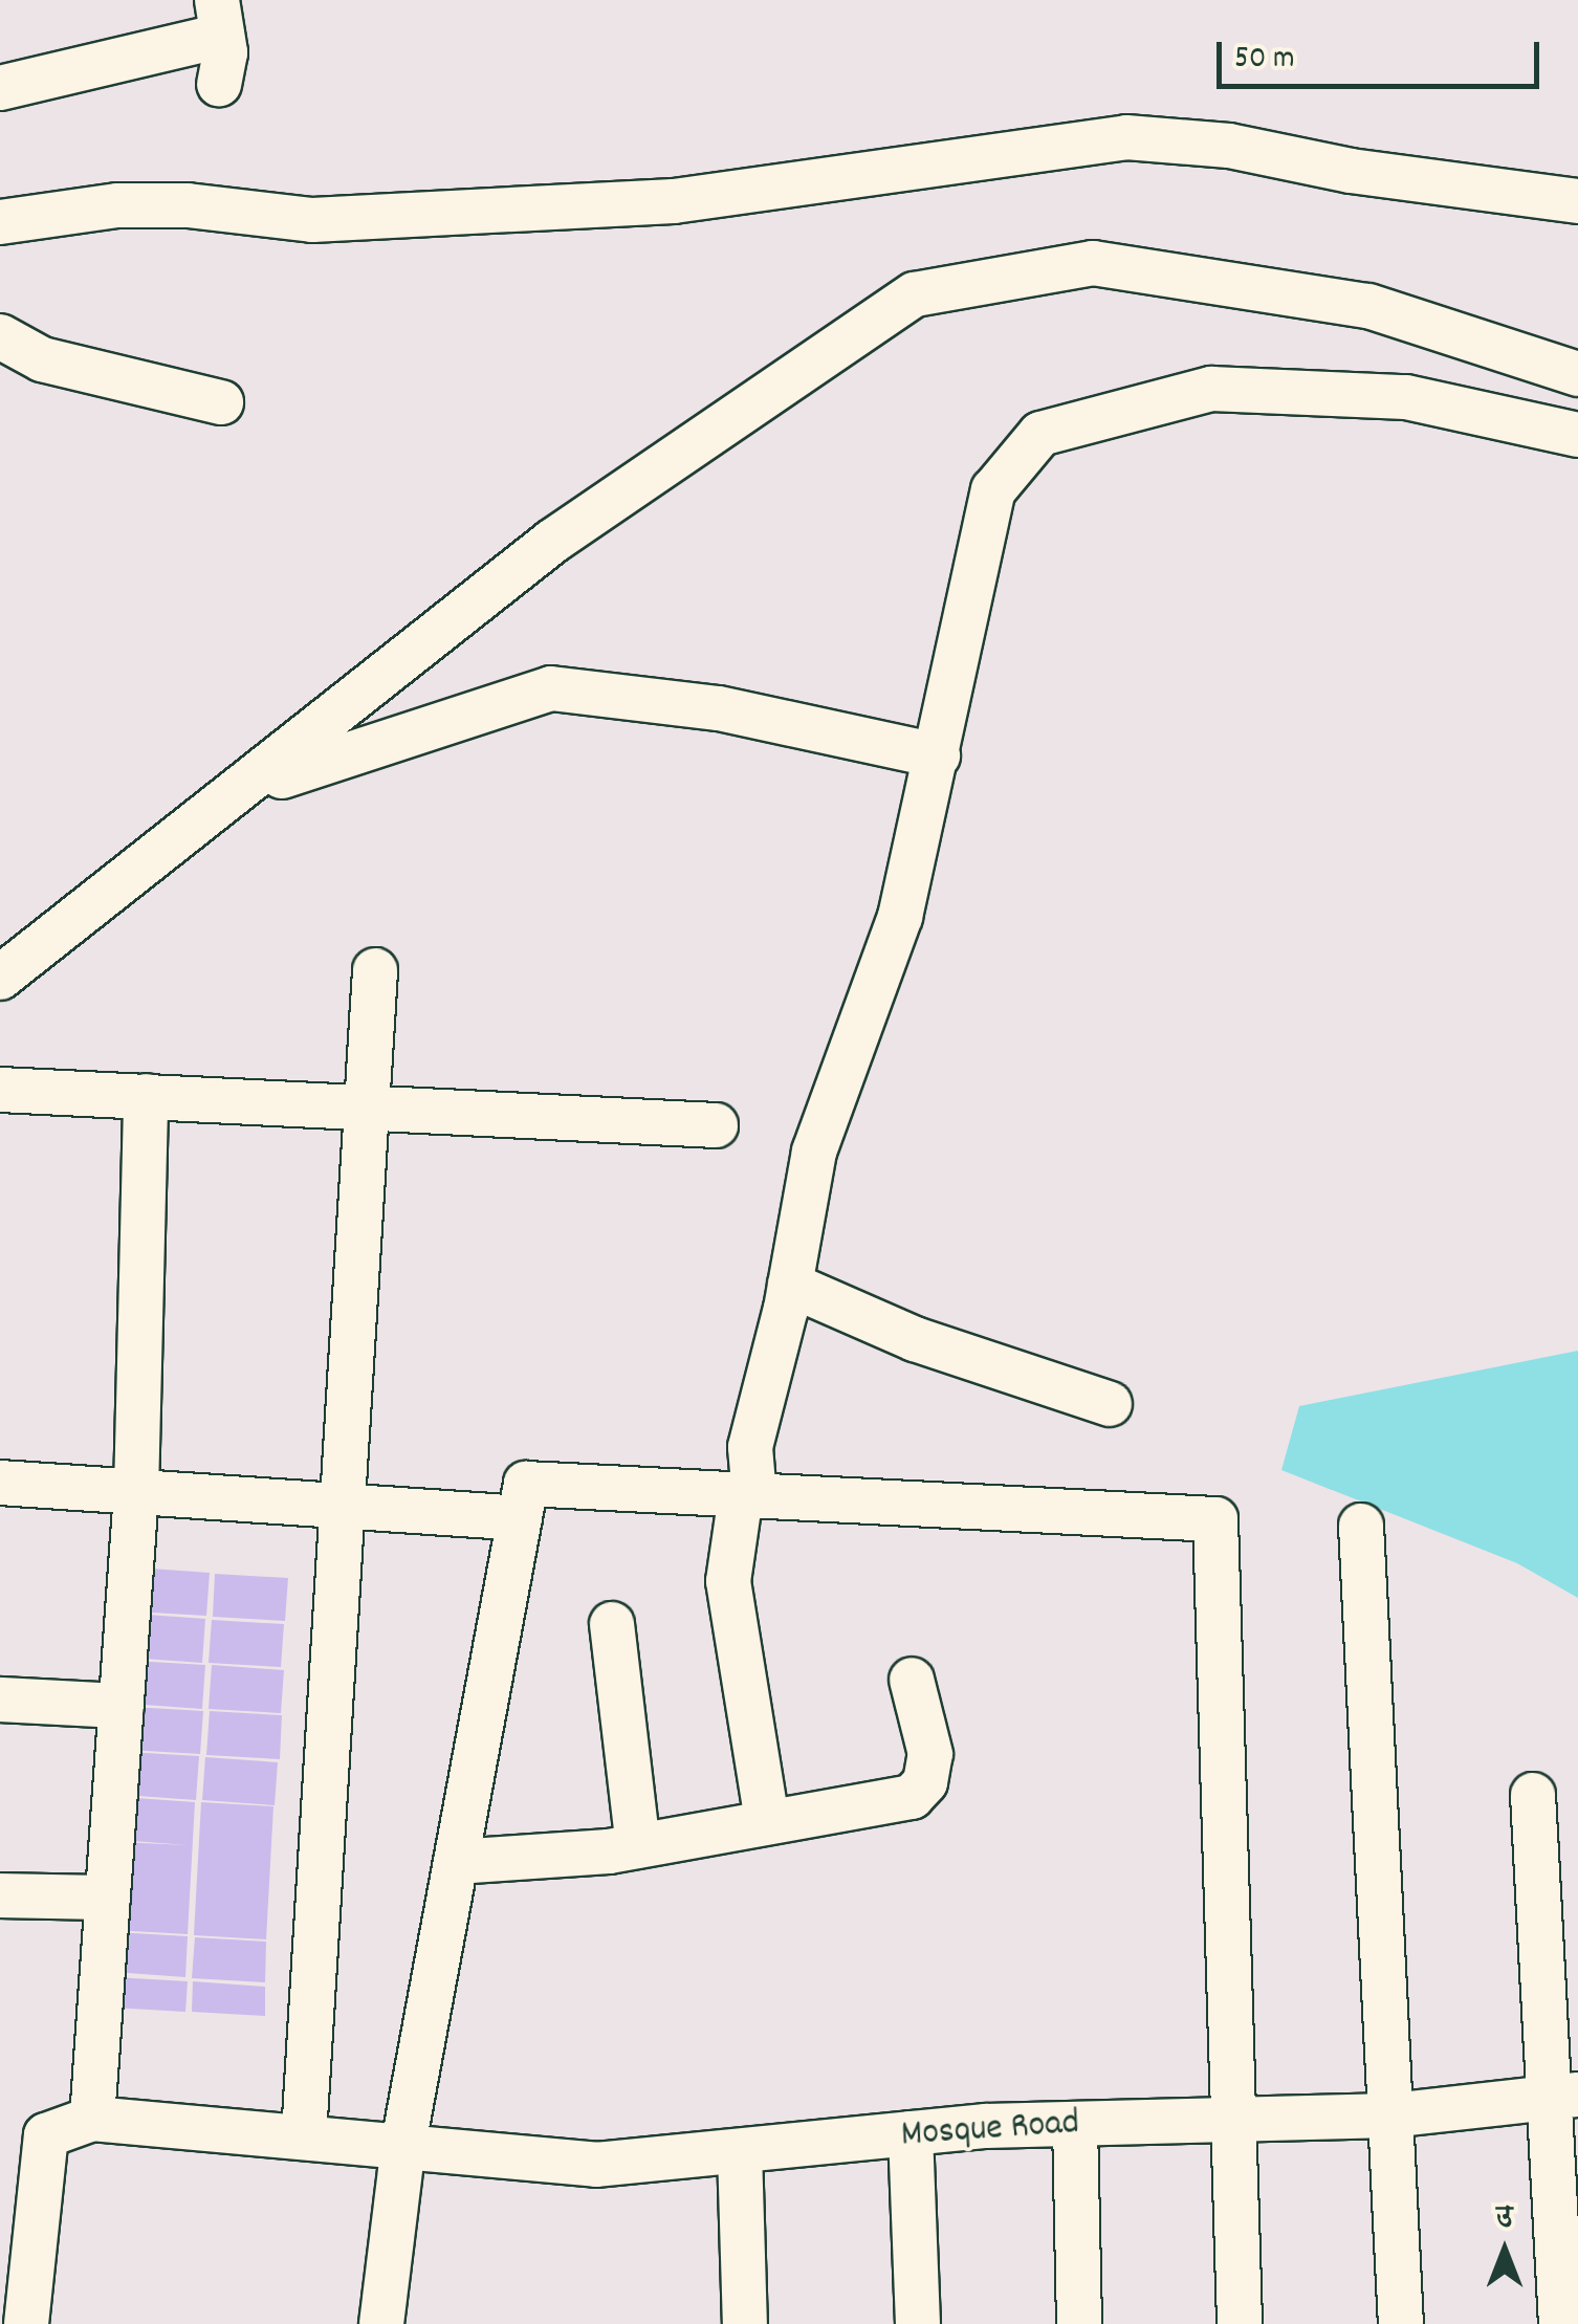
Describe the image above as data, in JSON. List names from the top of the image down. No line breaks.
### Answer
{"streets":{"street":["Mosque Road"]},"scale_bar":"50 m","north":"top"}
